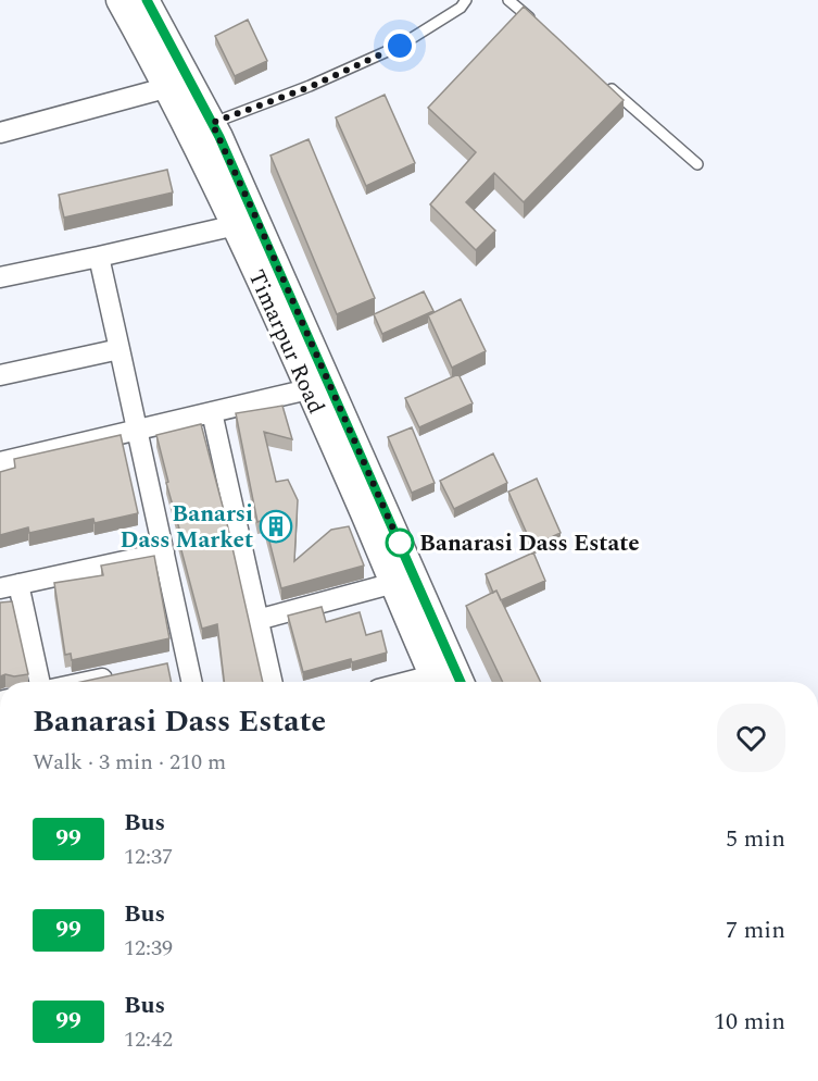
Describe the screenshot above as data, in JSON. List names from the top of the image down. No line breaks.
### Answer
{"streets":{"street":["Timarpur Road"]},"places":{"building":["Banarsi Dass Market"],"other":["Banarasi Dass Estate"]},"lines":["bus line 99"],"page":{"heading":["Banarasi Dass Estate","Walk · 3 min · 210 m"],"list":[{"mark":"99","name":"Bus","note":"12:37","value":"5 min"},{"mark":"99","name":"Bus","note":"12:39","value":"7 min"},{"mark":"99","name":"Bus","note":"12:42","value":"10 min"}]}}
